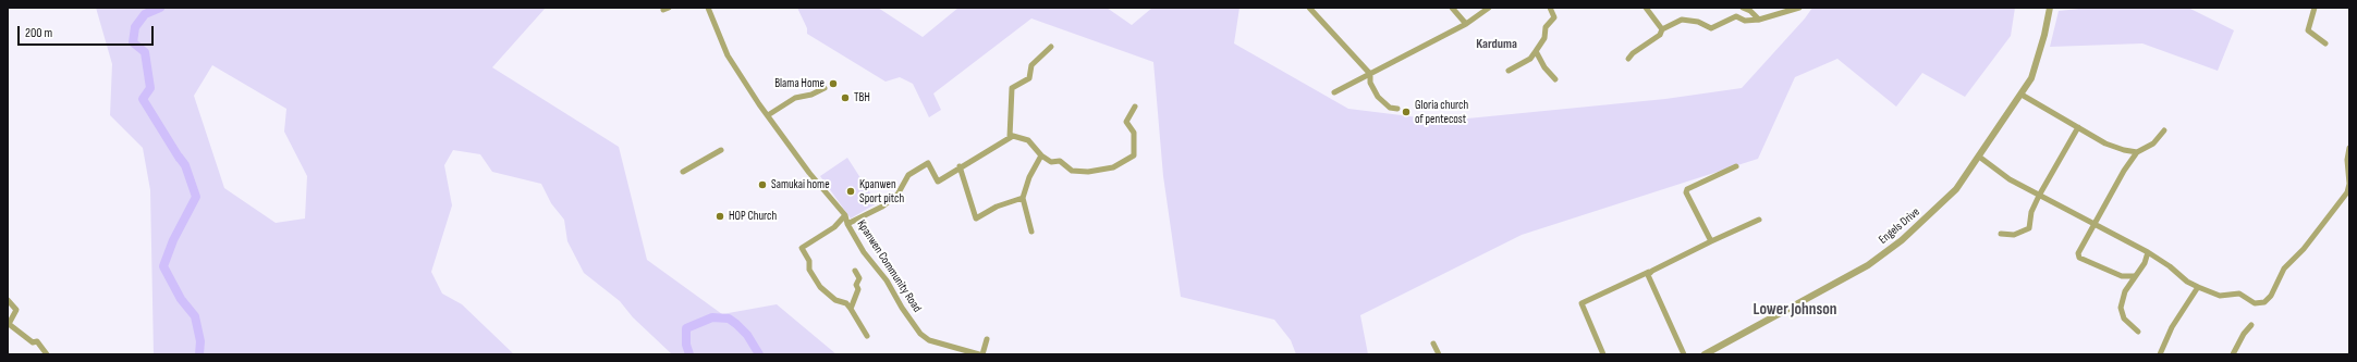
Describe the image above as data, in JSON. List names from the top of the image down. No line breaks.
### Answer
{"streets":{"street":["Engels Drive","Kpanwen Community Road"]},"districts":["Karduma","Lower Johnson"],"places":["Blama Home","TBH","Gloria church of pentecost","Samukai home","Kpanwen Sport pitch","HOP Church"],"scale_bar":"200 m"}
